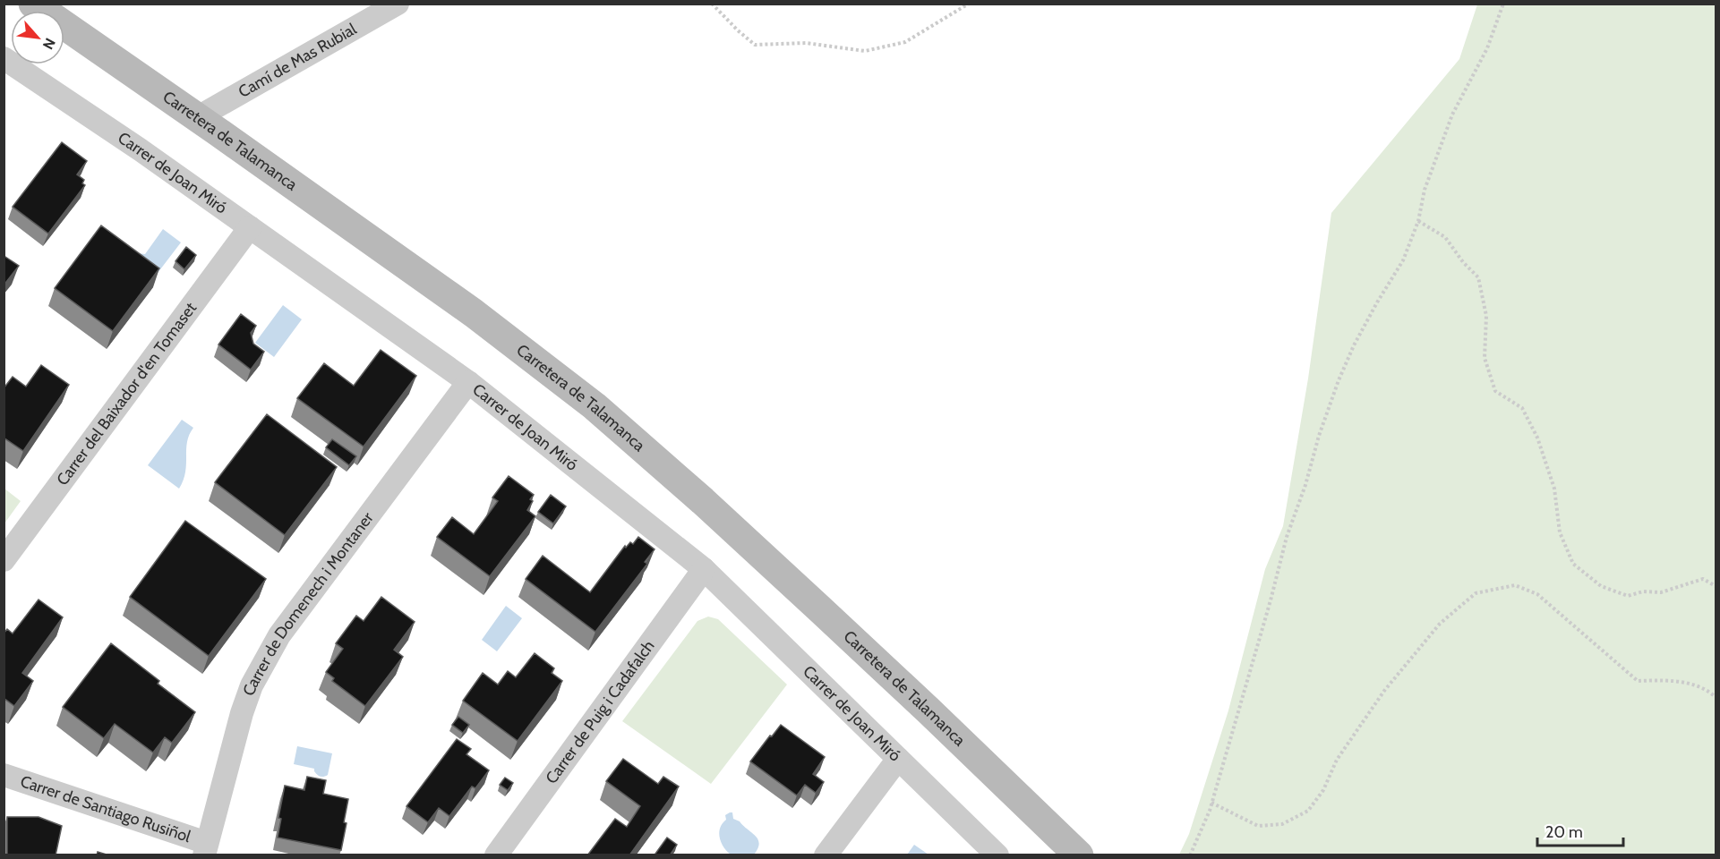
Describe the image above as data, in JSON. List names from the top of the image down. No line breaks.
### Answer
{"streets":{"street":["Camí de Mas Rubial","Carretera de Talamanca","Carrer de Joan Miró","Carrer del Baixador d'en Tomaset","Carrer de Domenech i Montaner","Carrer de Puig i Cadafalch","Carrer de Santiago Rusiñol"]},"crossings":[["Camí de Mas Rubial","Carretera de Talamanca"],["Carrer de Joan Miró","Carrer del Baixador d'en Tomaset"],["Carrer de Joan Miró","Carrer de Domenech i Montaner"],["Carrer de Joan Miró","Carrer de Puig i Cadafalch"],["Carrer de Domenech i Montaner","Carrer de Santiago Rusiñol"]],"scale_bar":"20 m","north":"bottom right"}
